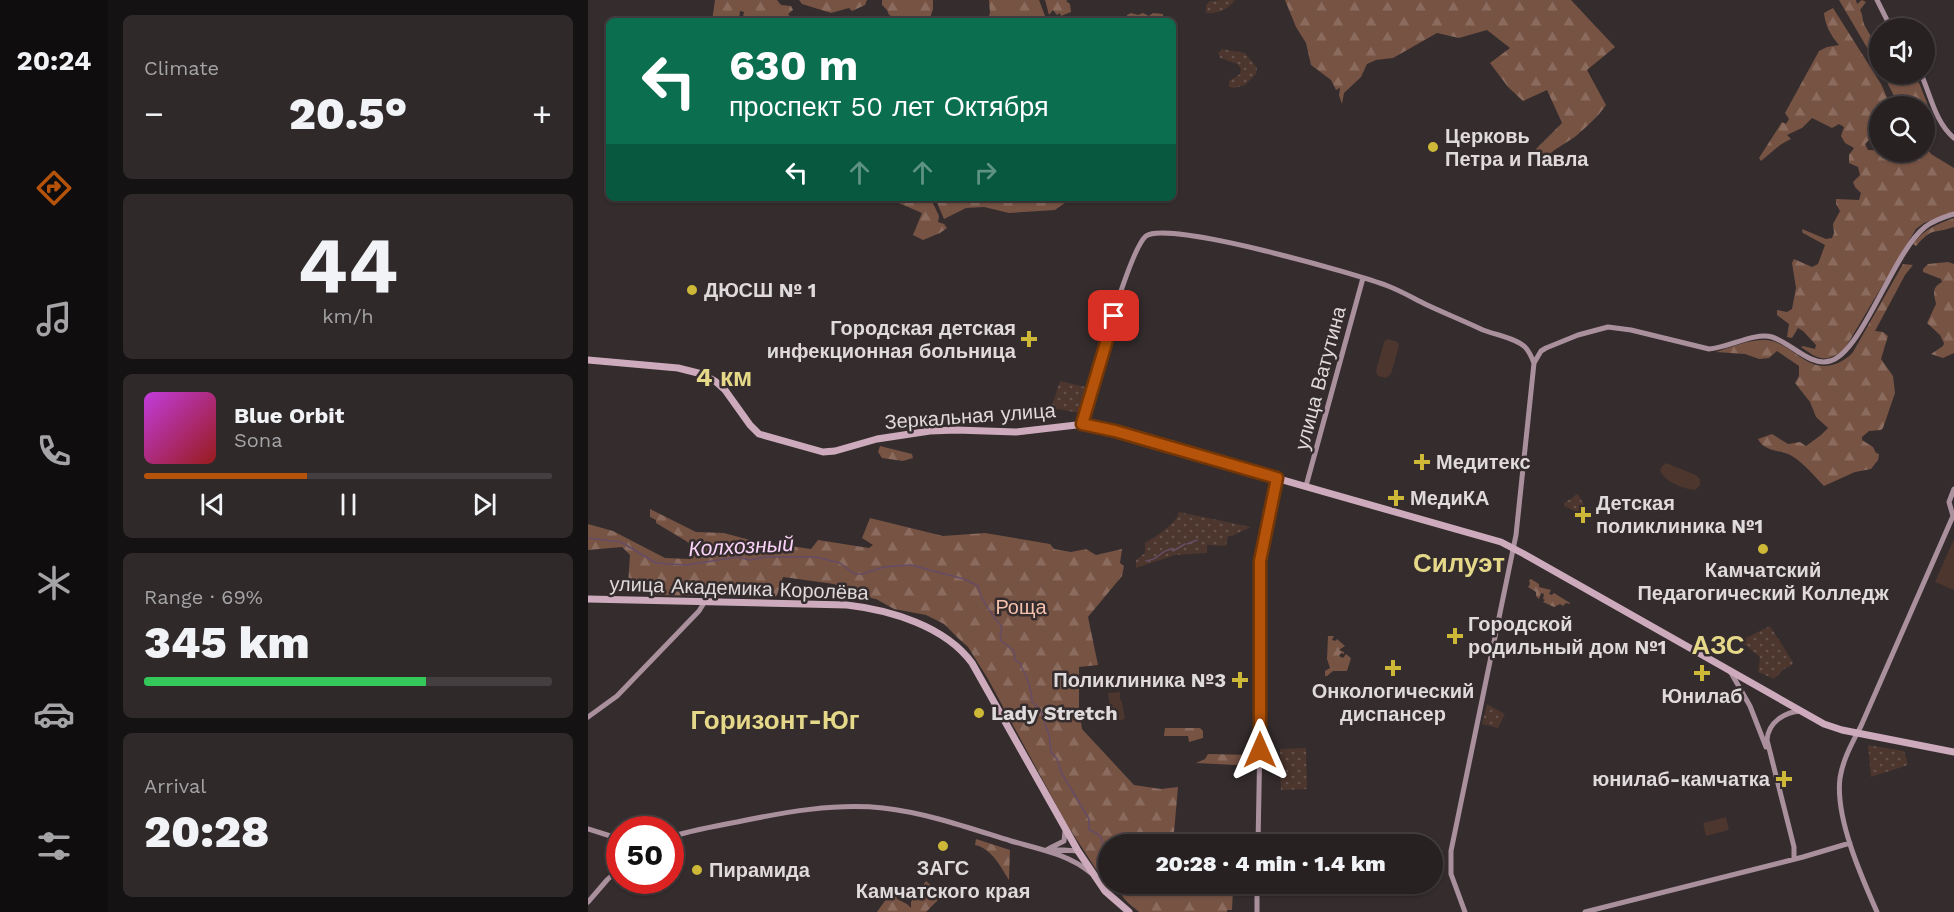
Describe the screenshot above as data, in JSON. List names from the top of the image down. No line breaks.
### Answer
{"streets":{"main road":["улица Ватутина","Зеркальная улица","улица Академика Королёва"]},"crossings":[["улица Ватутина","Зеркальная улица"]],"districts":["4 км","Силуэт","АЗС","Горизонт-Юг"],"water":["Колхозный"],"parks":["Роща"],"places":{"other":["Церковь Петра и Павла","ДЮСШ № 1","Камчатский Педагогический Колледж","Lady Stretch","ЗАГС Камчатского края","Пирамида"],"health":["Городская детская инфекционная больница","Медитекс","МедиКА","Детская поликлиника №1","Городской родильный дом №1","Онкологический диспансер","Юнилаб","Поликлиника №3","юнилаб-камчатка"]},"page":{"tabs":"20:24","tile":["Climate",["44","km/h"],["Range · 69%","345 km"],["Arrival","20:28"]],"turn":["630 m","проспект 50 лет Октября"],"heat":["−","20.5°","+"],"song":["Blue Orbit","Sona"],"limit":"50","trip":"20:28 · 4 min · 1.4 km"}}
